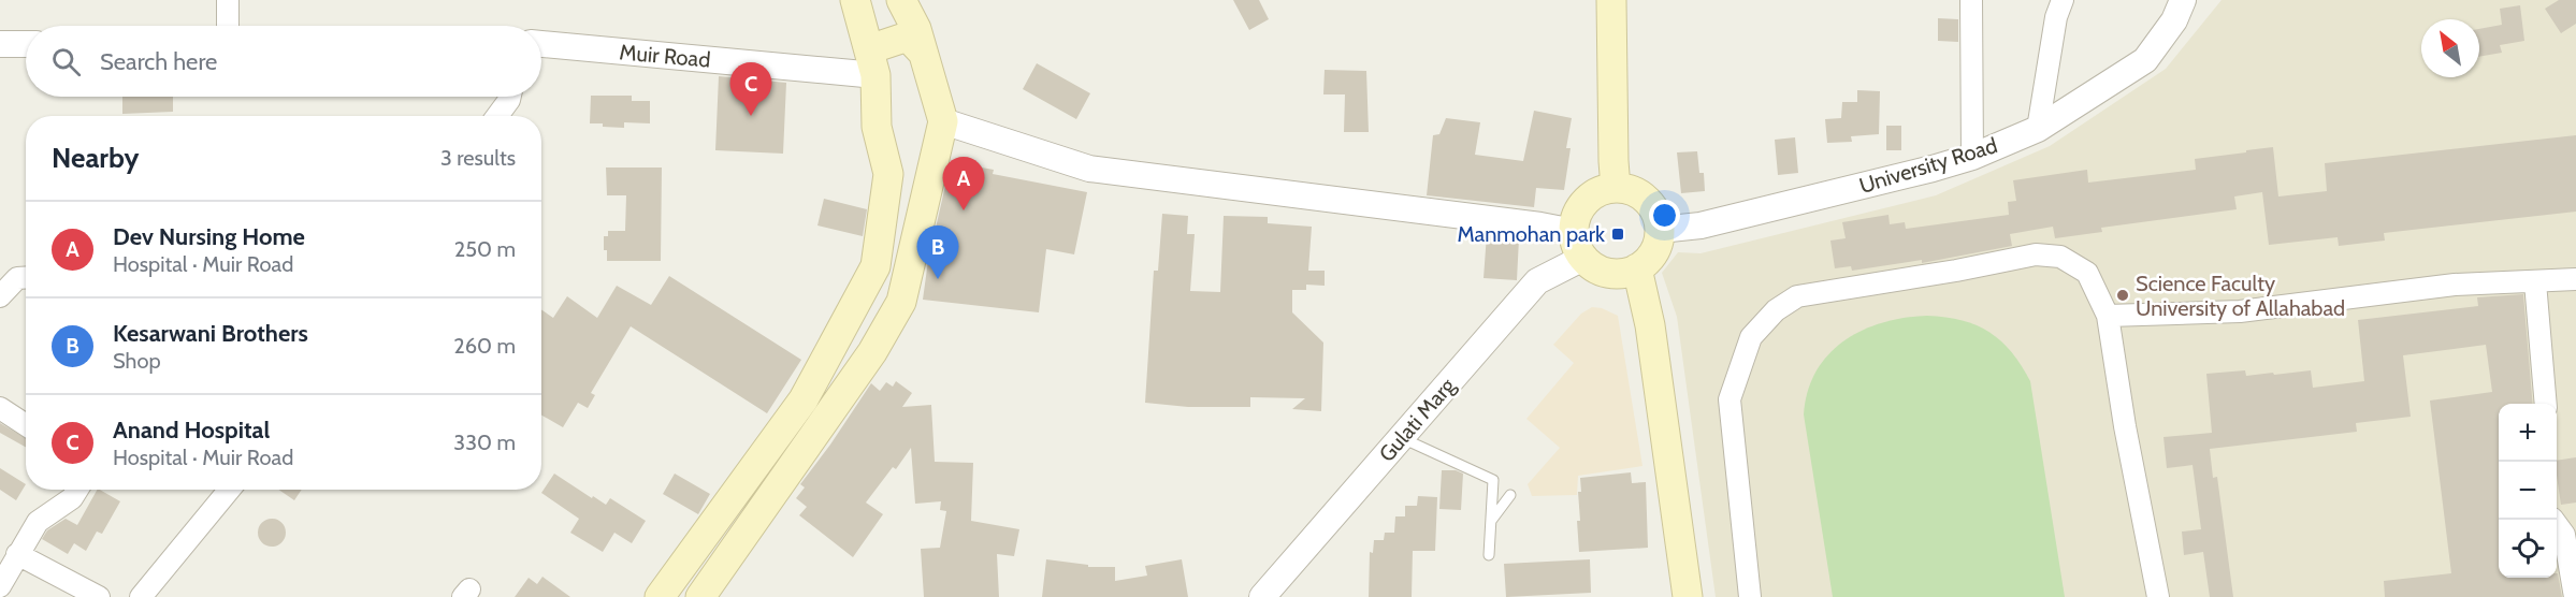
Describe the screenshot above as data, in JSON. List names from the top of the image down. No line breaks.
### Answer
{"streets":{"street":["Muir Road","University Road","Gulati Marg"]},"crossings":[["University Road","Gulati Marg"]],"places":{"transit":["Manmohan park"],"other":["Science Faculty University of Allahabad"]},"north":"top left","page":{"search":"Search here","pins":["C","A","B"],"heading":["Nearby","3 results"],"list":[{"mark":"A","name":"Dev Nursing Home","note":"Hospital · Muir Road","value":"250 m"},{"mark":"B","name":"Kesarwani Brothers","note":"Shop","value":"260 m"},{"mark":"C","name":"Anand Hospital","note":"Hospital · Muir Road","value":"330 m"}],"map_buttons":["+","−"]}}
